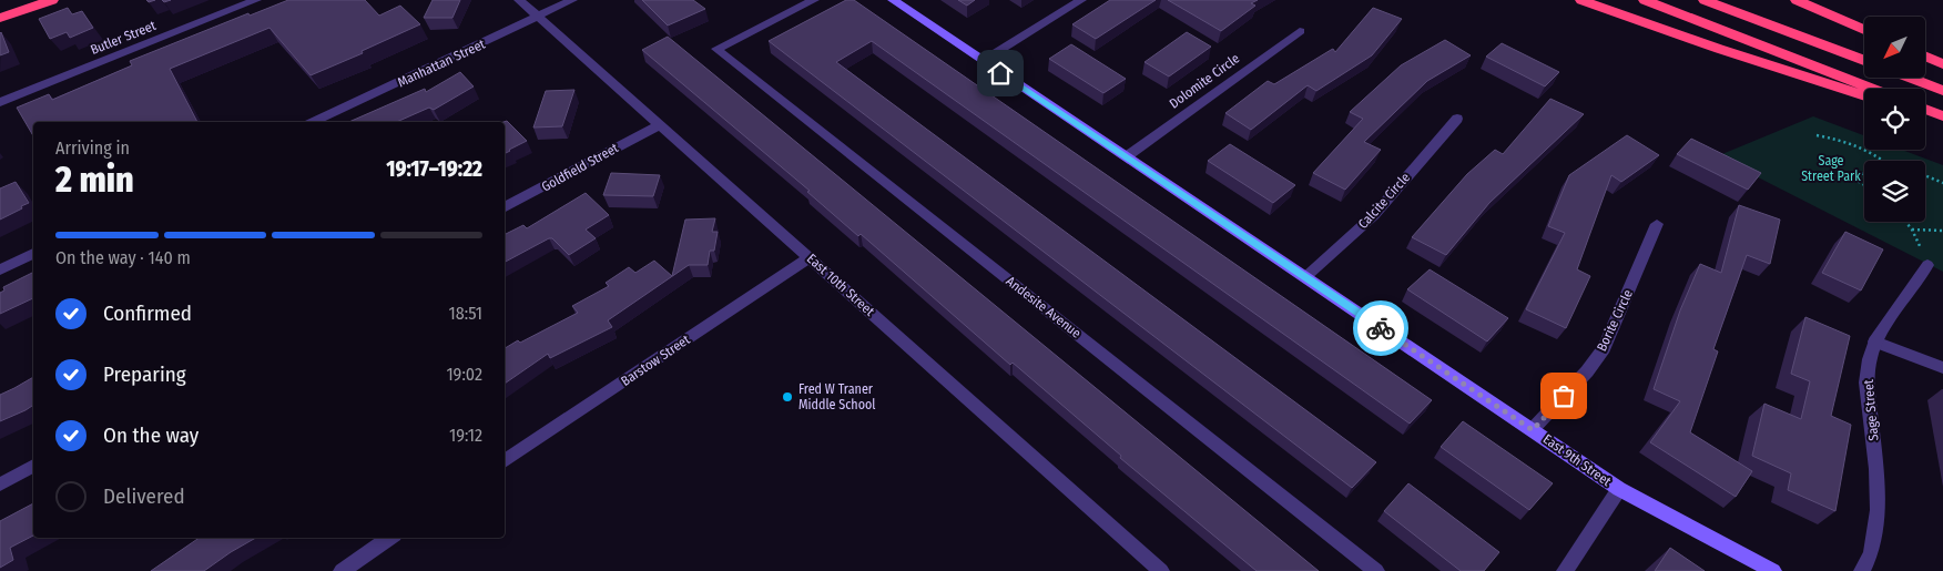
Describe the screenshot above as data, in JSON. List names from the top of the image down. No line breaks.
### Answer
{"streets":{"street":["Butler Street","Manhattan Street","Dolomite Circle","Goldfield Street","Calcite Circle","East 10th Street","Andesite Avenue","Borite Circle","Barstow Street","Sage Street","East 9th Street"]},"crossings":[["Manhattan Street","East 10th Street"],["Dolomite Circle","East 9th Street"],["Goldfield Street","East 10th Street"],["Calcite Circle","East 9th Street"],["East 10th Street","Barstow Street"],["Borite Circle","East 9th Street"]],"parks":["Sage Street Park"],"places":["Fred W Traner Middle School"],"north":"bottom left","page":{"heading":["2 min","Arriving in","19:17–19:22"],"bar":"On the way · 140 m","list":[["Confirmed","18:51"],["Preparing","19:02"],["On the way","19:12"],"Delivered"]}}
